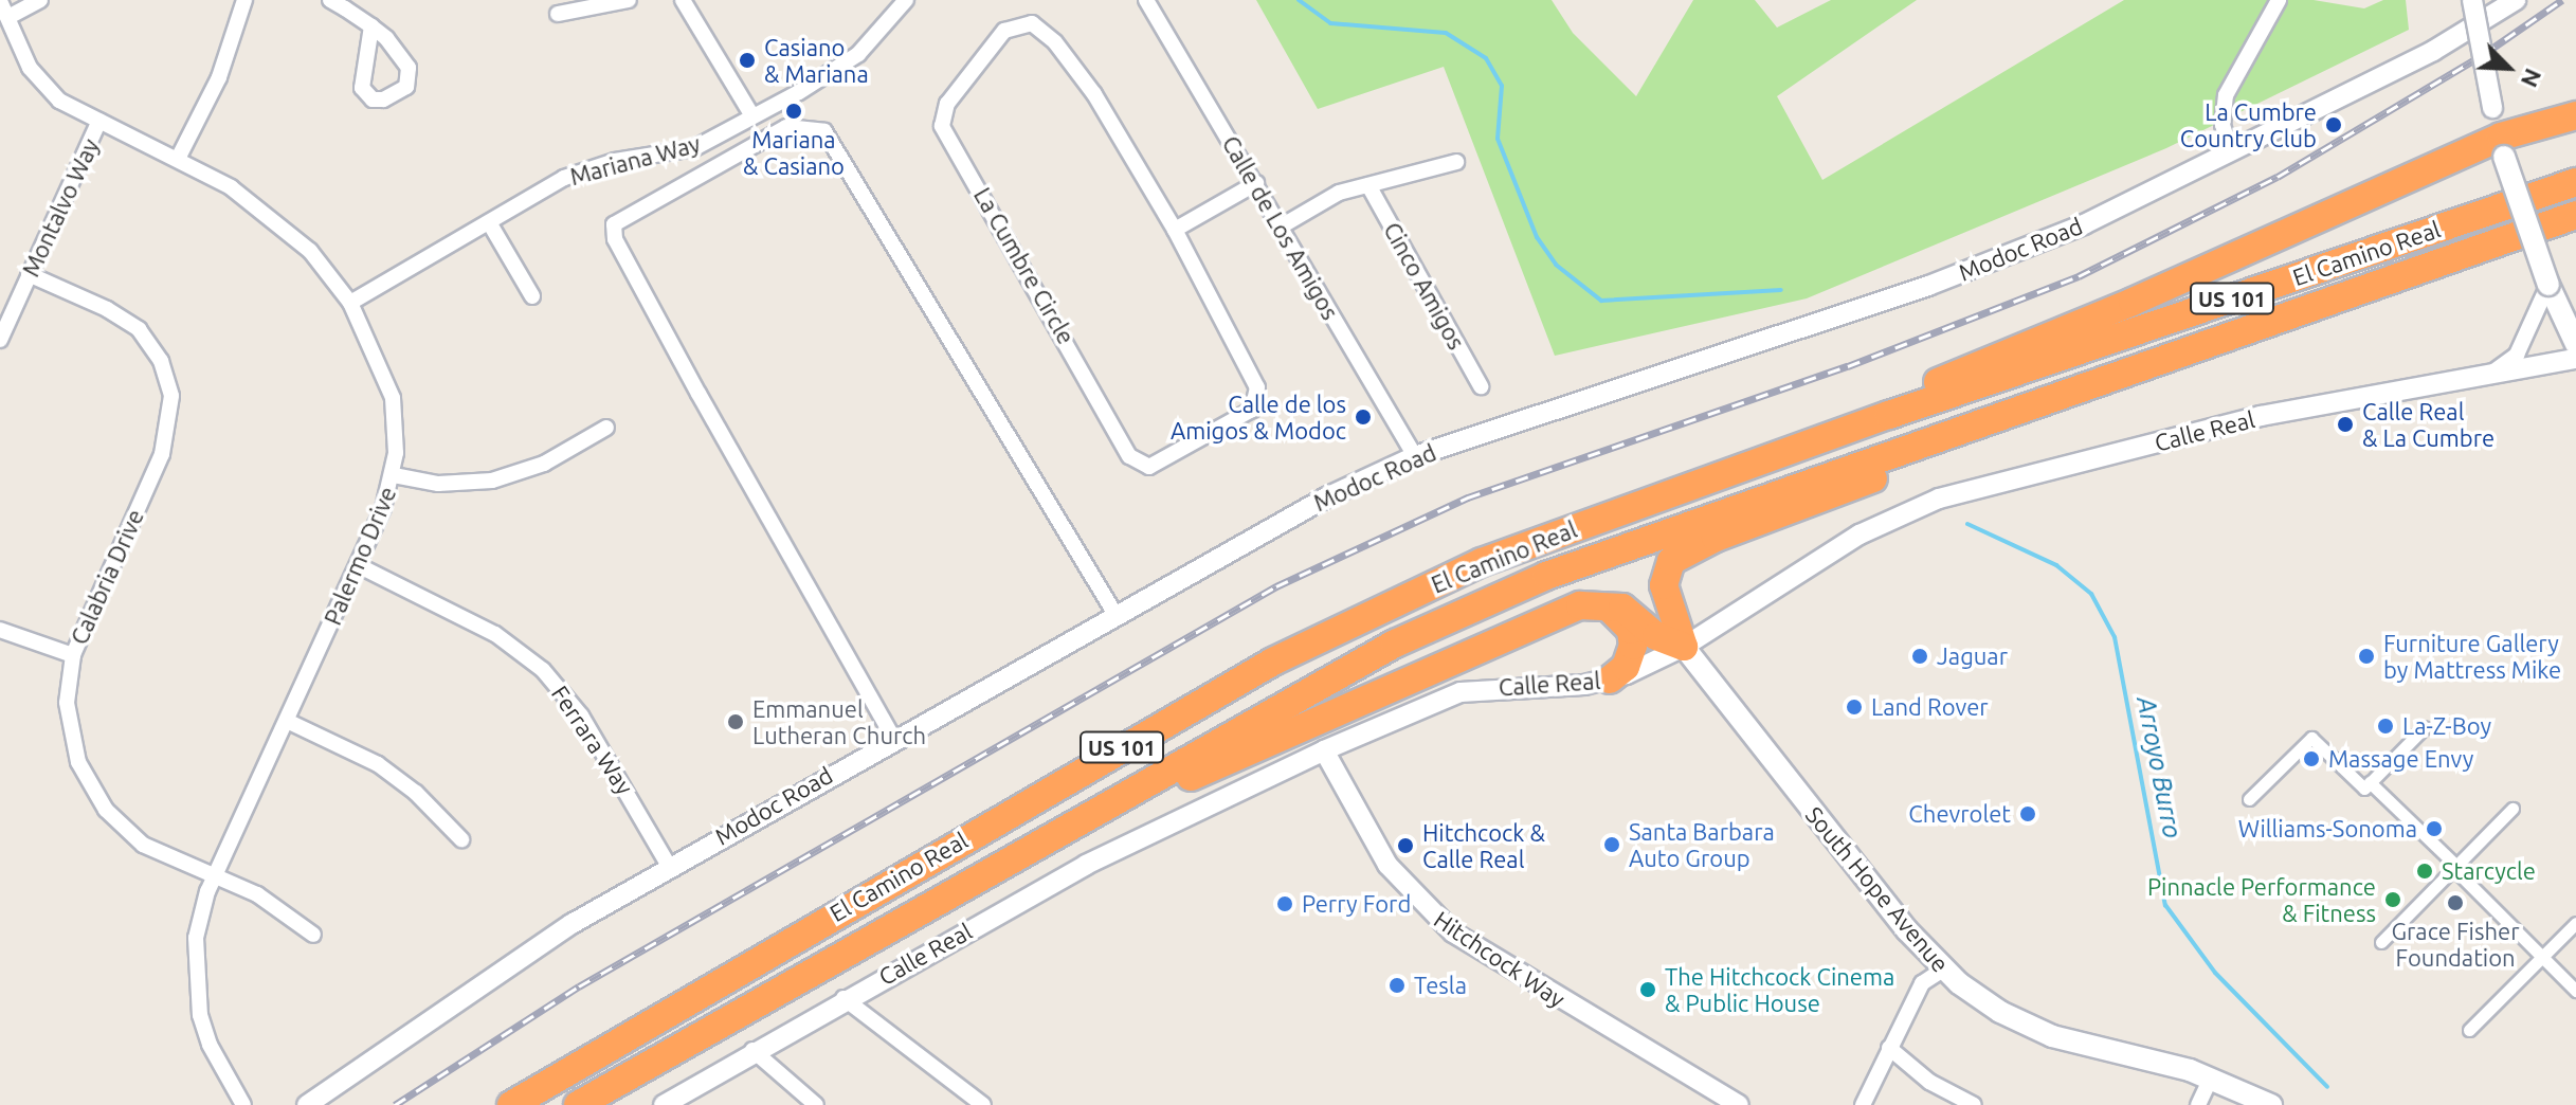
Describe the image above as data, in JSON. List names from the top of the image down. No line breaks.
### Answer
{"streets":{"highway":["El Camino Real","US 101"],"main road":["South Hope Avenue"],"street":["Mariana Way","Montalvo Way","Calle de Los Amigos","Modoc Road","La Cumbre Circle","Cinco Amigos","Calle Real","Palermo Drive","Calabria Drive","Ferrara Way","Hitchcock Way"]},"crossings":[["Mariana Way","Palermo Drive"],["Montalvo Way","Palermo Drive"],["Montalvo Way","Calabria Drive"],["Calle de Los Amigos","Modoc Road"],["Modoc Road","Ferrara Way"],["Calle Real","South Hope Avenue"],["Calle Real","Hitchcock Way"],["Palermo Drive","Calabria Drive"],["Palermo Drive","Ferrara Way"]],"water":["Arroyo Burro"],"places":["Casiano & Mariana","Mariana & Casiano","La Cumbre Country Club","Calle de los Amigos & Modoc","Calle Real & La Cumbre","Jaguar","Furniture Gallery by Mattress Mike","Land Rover","Emmanuel Lutheran Church","La-Z-Boy","Massage Envy","Chevrolet","Williams-Sonoma","Santa Barbara Auto Group","Hitchcock & Calle Real","Starcycle","Pinnacle Performance & Fitness","Grace Fisher Foundation","Perry Ford","Tesla","The Hitchcock Cinema & Public House"],"north":"bottom right"}
